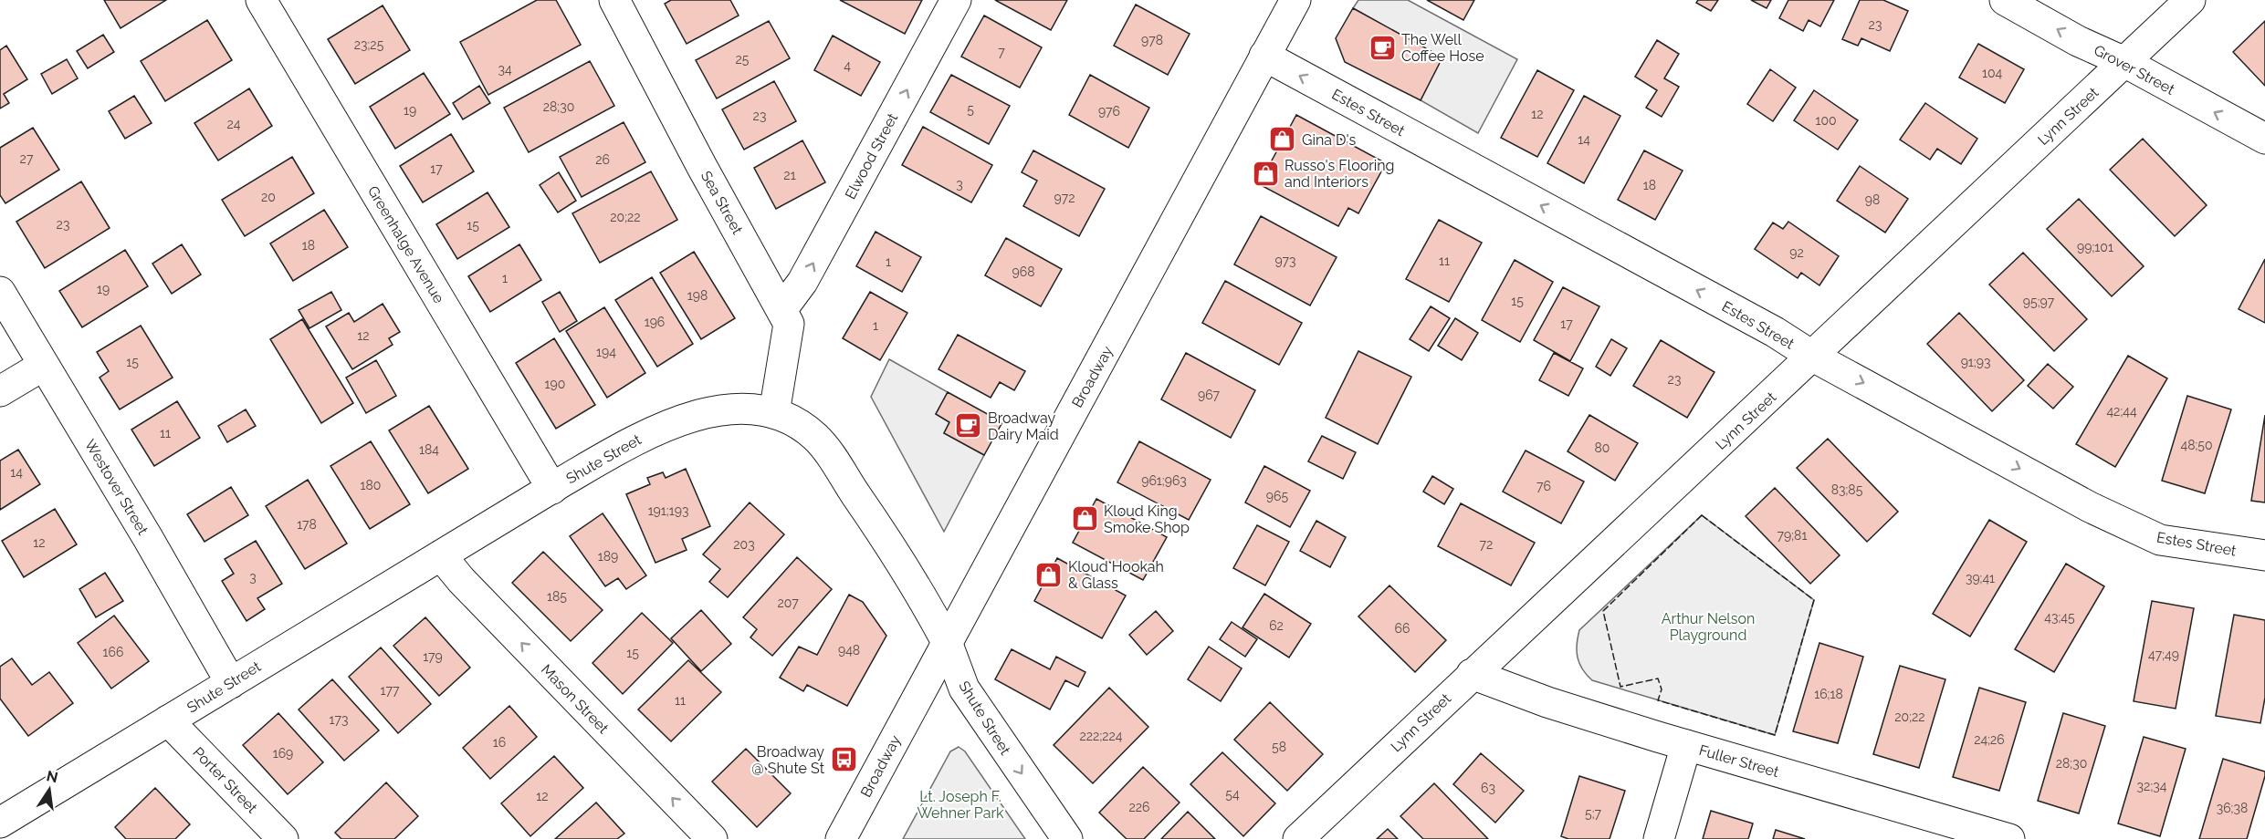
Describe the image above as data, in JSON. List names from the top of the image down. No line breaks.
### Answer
{"streets":{"street":["Grover Street","Estes Street","Lynn Street","Elwood Street","Sea Street","Greenhalge Avenue","Broadway","Shute Street","Westover Street","Mason Street","Fuller Street","Porter Street"]},"crossings":[["Grover Street","Lynn Street"],["Estes Street","Lynn Street"],["Estes Street","Broadway"],["Lynn Street","Fuller Street"],["Elwood Street","Sea Street"],["Sea Street","Shute Street"],["Greenhalge Avenue","Shute Street"],["Broadway","Shute Street"],["Shute Street","Westover Street"],["Shute Street","Mason Street"],["Shute Street","Porter Street"]],"one_way":["Grover Street","Elwood Street","Mason Street"],"parks":["Arthur Nelson Playground","Lt. Joseph F. Wehner Park"],"places":{"cafe":["The Well Coffee Hose","Broadway Dairy Maid"],"shop":["Gina D's","Russo's Flooring and Interiors","Kloud King Smoke Shop","Kloud Hookah & Glass"],"bus stop":["Broadway @ Shute St"]},"house_numbers":["23","978","23;25","7","25","4","34","104","28;30","5","19","976","12","23","100","24","14","27","26","17","21","3","18","20","972","98","20;22","23","15","18","99;101","92","973","11","1","968","1","19","198","15","95;97","196","17","1","12","194","15","91;93","23","190","967","42;44","11","48;50","80","184","14","961;963","180","76","83;85","965","191;193","178","79;81","12","203","72","189","3","39;41","185","207","43;45","62","66","948","166","15","47;49","179","177","16;18","11","20;22","173","222;224","24;26","16","58","169","28;30","32;34","63","54","12","226","36;38","5;7"],"north":"top"}
